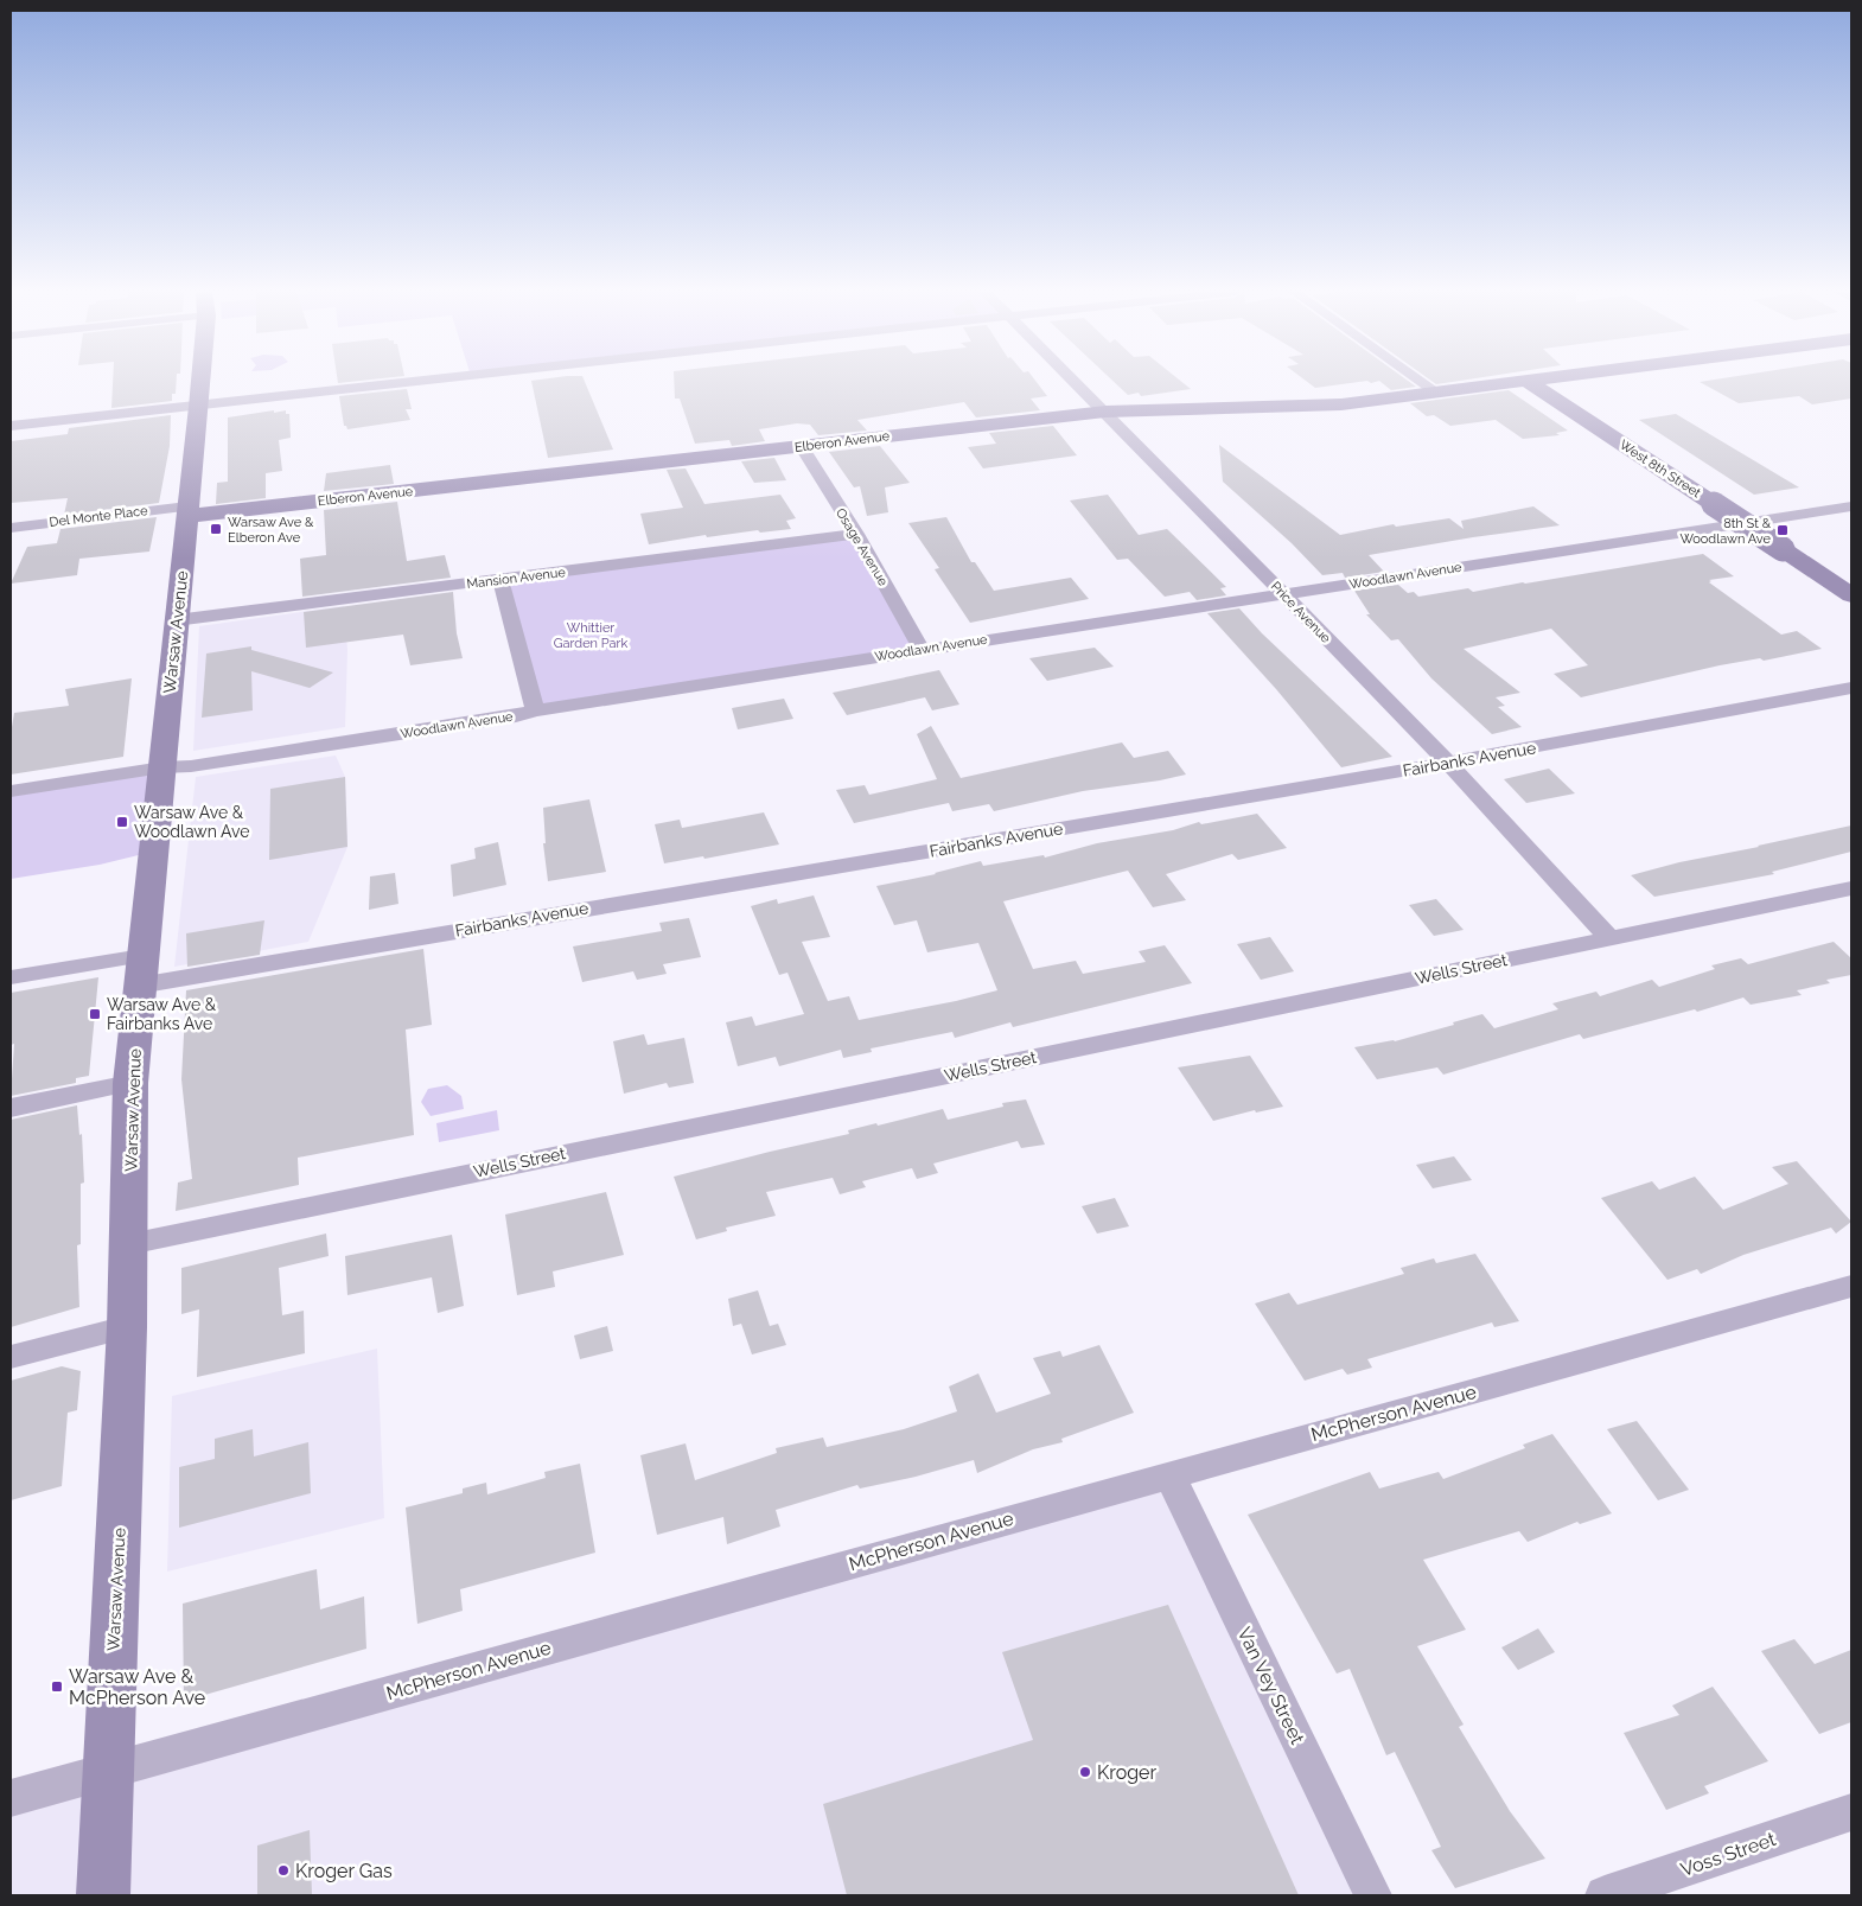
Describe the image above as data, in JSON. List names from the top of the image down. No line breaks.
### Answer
{"streets":{"street":["Elberon Avenue","West 8th Street","Del Monte Place","Osage Avenue","Woodlawn Avenue","Mansion Avenue","Price Avenue","Warsaw Avenue","Fairbanks Avenue","Wells Street","McPherson Avenue","Van Vey Street","Voss Street"]},"crossings":[["Elberon Avenue","West 8th Street"],["Elberon Avenue","Del Monte Place"],["Elberon Avenue","Osage Avenue"],["Elberon Avenue","Price Avenue"],["Elberon Avenue","Warsaw Avenue"],["Del Monte Place","Warsaw Avenue"],["Osage Avenue","Woodlawn Avenue"],["Osage Avenue","Mansion Avenue"],["Woodlawn Avenue","Price Avenue"],["Woodlawn Avenue","Warsaw Avenue"],["Mansion Avenue","Warsaw Avenue"],["Price Avenue","Fairbanks Avenue"],["Price Avenue","Wells Street"],["Warsaw Avenue","Fairbanks Avenue"],["Warsaw Avenue","Wells Street"],["Warsaw Avenue","McPherson Avenue"],["McPherson Avenue","Van Vey Street"]],"parks":["Whittier Garden Park"],"places":{"transit":["Warsaw Ave & Elberon Ave","8th St & Woodlawn Ave","Warsaw Ave & Woodlawn Ave","Warsaw Ave & Fairbanks Ave","Warsaw Ave & McPherson Ave"],"other":["Kroger","Kroger Gas"]}}
